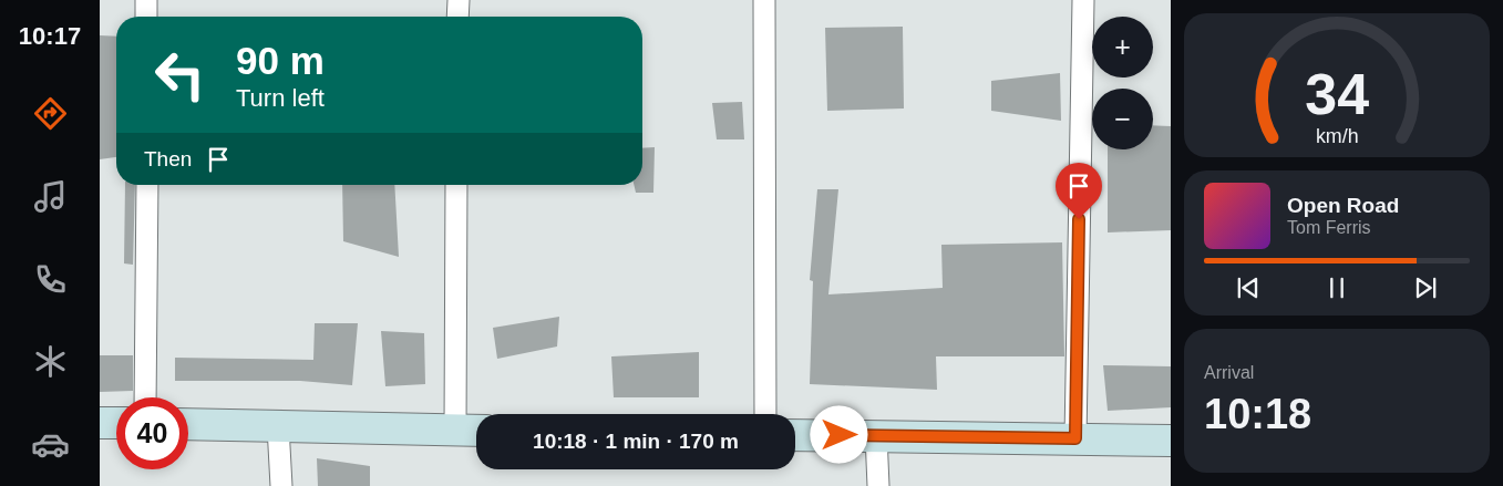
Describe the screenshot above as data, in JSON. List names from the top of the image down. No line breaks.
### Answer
{"page":{"tabs":"10:17","map_buttons":["+","−"],"turn":["90 m","Turn left"],"then":"Then","song":["Open Road","Tom Ferris"],"tile":["Arrival","10:18"],"limit":"40","trip":"10:18 · 1 min · 170 m","gauge":["34","km/h"]}}
